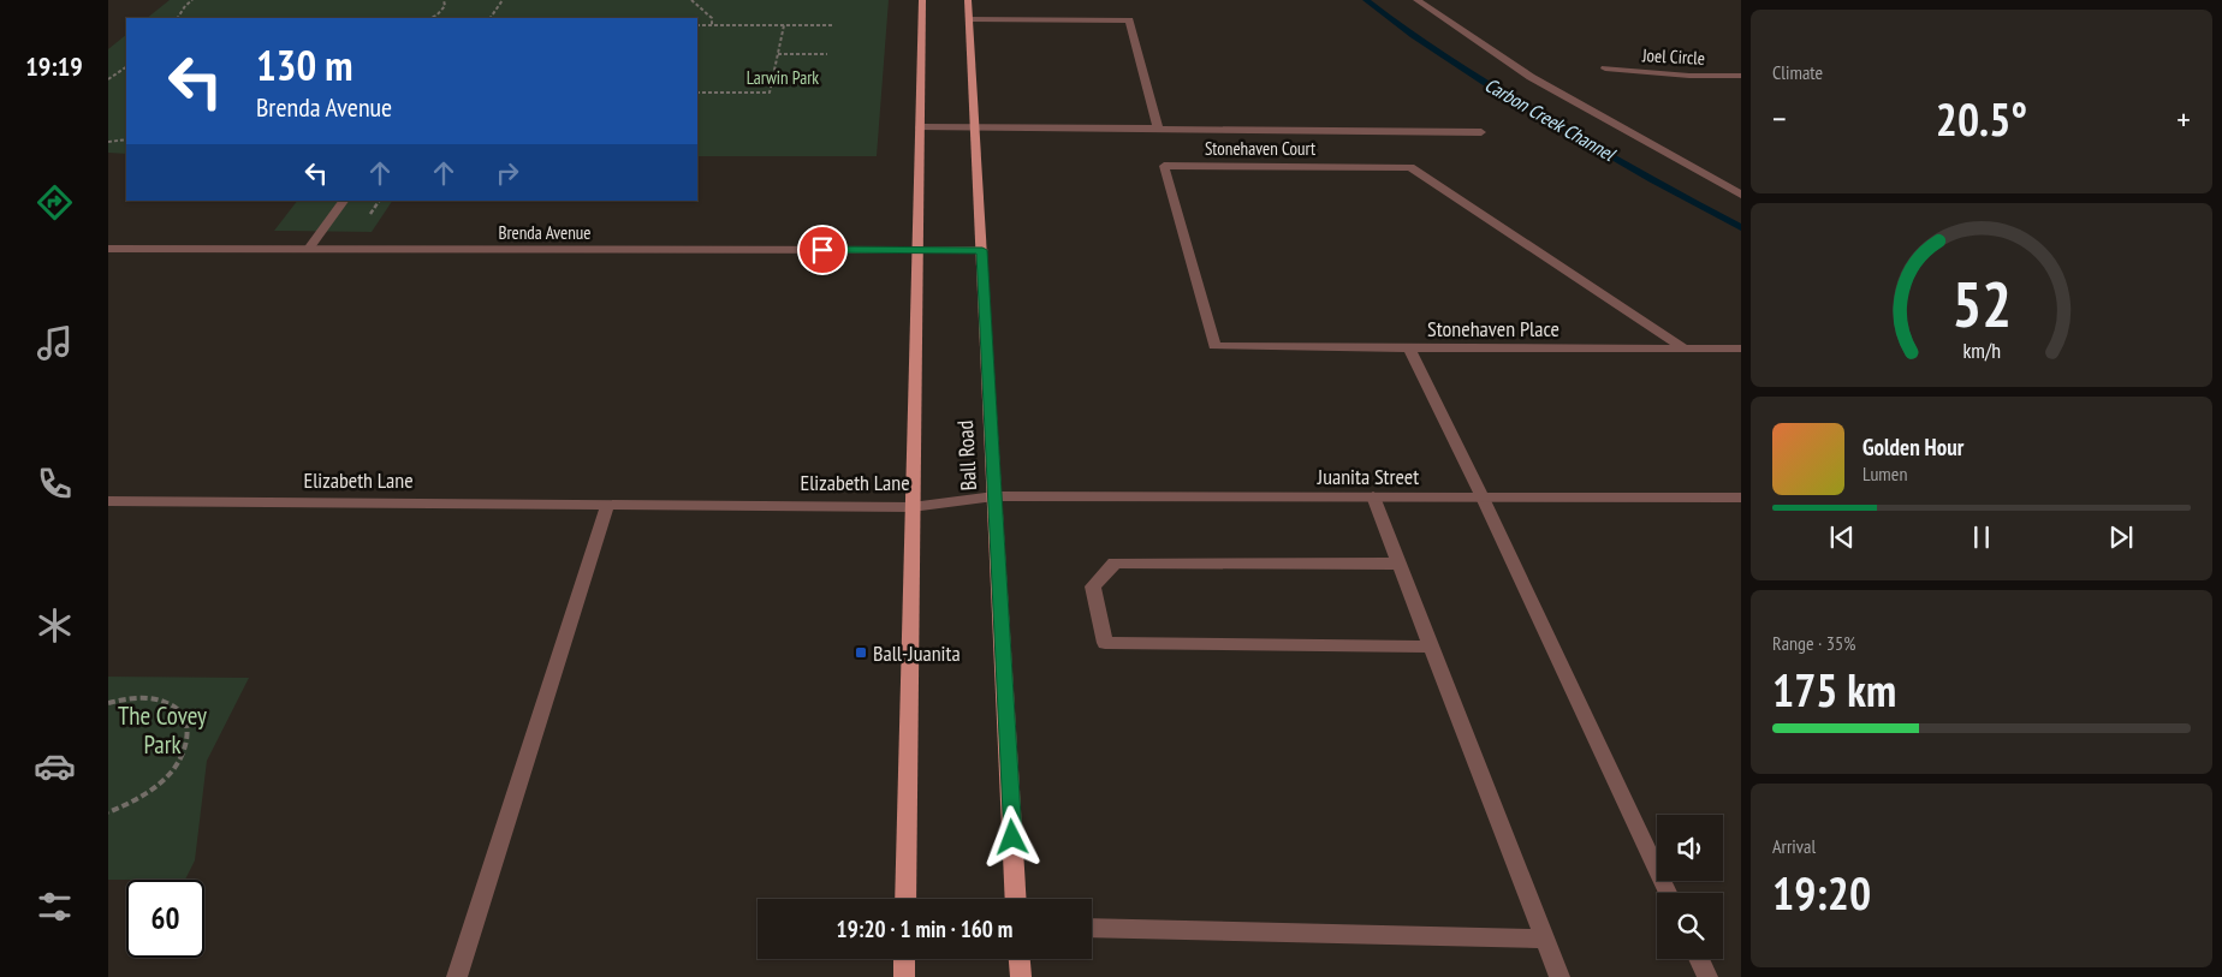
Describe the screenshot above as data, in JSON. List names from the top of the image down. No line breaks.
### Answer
{"streets":{"main road":["Ball Road"],"street":["Joel Circle","Stonehaven Court","Brenda Avenue","Stonehaven Place","Juanita Street","Elizabeth Lane"]},"crossings":[["Stonehaven Court","Stonehaven Place"],["Brenda Avenue","Ball Road"],["Stonehaven Place","Juanita Street"],["Ball Road","Juanita Street"],["Ball Road","Elizabeth Lane"],["Juanita Street","Elizabeth Lane"]],"water":["Carbon Creek Channel"],"parks":["Larwin Park","The Covey Park"],"places":{"transit":["Ball-Juanita"]},"page":{"tabs":"19:19","tile":["Climate",["Range · 35%","175 km"],["Arrival","19:20"]],"turn":["130 m","Brenda Avenue"],"heat":["−","20.5°","+"],"song":["Golden Hour","Lumen"],"limit":"60","trip":"19:20 · 1 min · 160 m","gauge":["52","km/h"]}}
